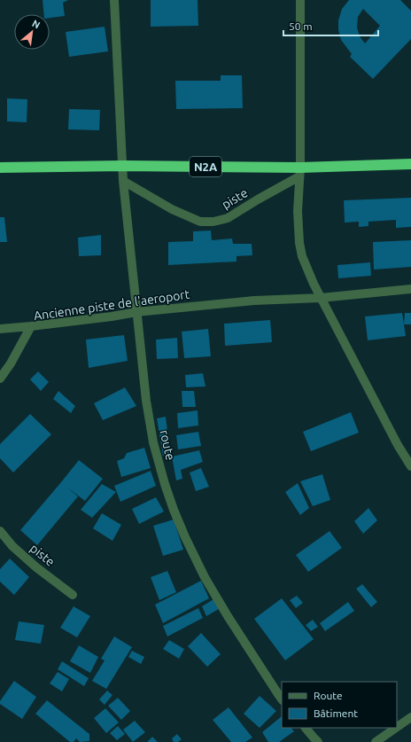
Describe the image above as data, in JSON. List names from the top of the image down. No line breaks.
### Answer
{"streets":{"highway":["N2A"],"street":["piste","Ancienne piste de l'aeroport","route"]},"crossings":[["N2A","piste"],["N2A","route"],["piste","route"],["Ancienne piste de l'aeroport","route"]],"legend":["Route","Bâtiment"],"scale_bar":"50 m","north":"top right"}
